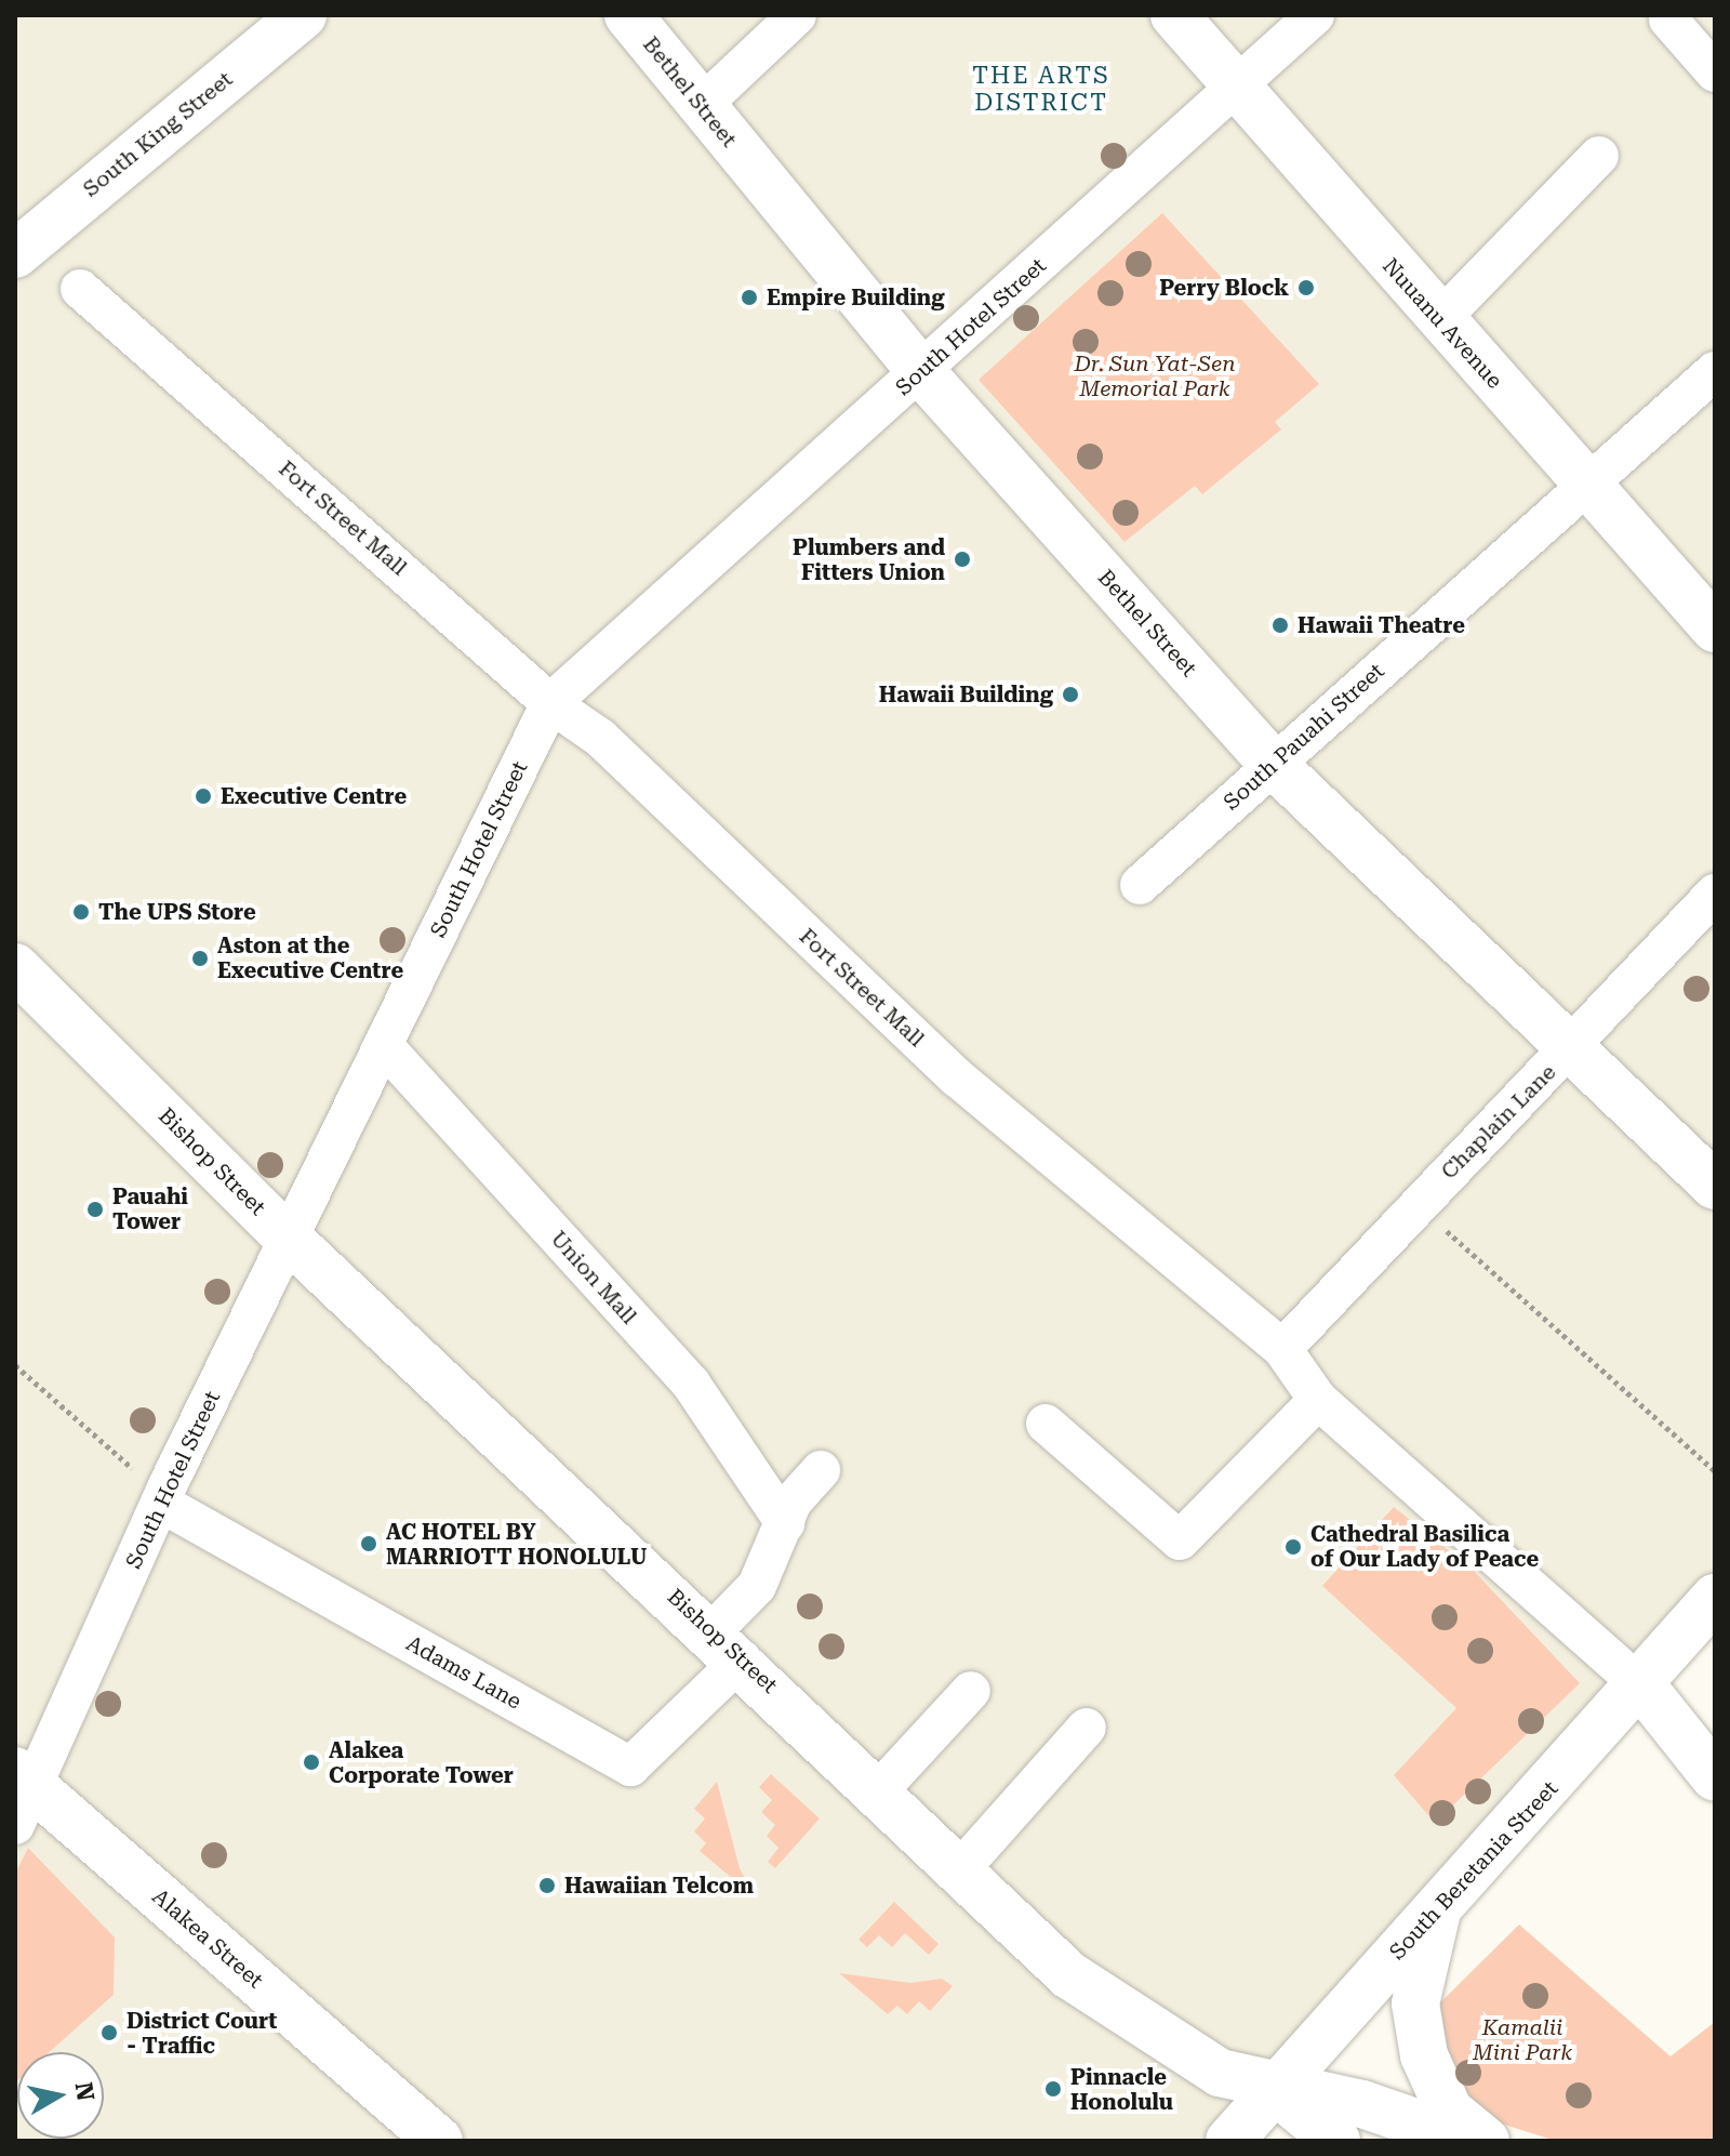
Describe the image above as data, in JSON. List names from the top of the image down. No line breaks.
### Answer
{"streets":{"main road":["Bethel Street","South King Street","Nuuanu Avenue","Bishop Street","South Beretania Street","Alakea Street"],"street":["South Hotel Street","Fort Street Mall","South Pauahi Street","Chaplain Lane","Union Mall","Adams Lane"]},"crossings":[["Bethel Street","South Hotel Street"],["Bethel Street","South Pauahi Street"],["Bethel Street","Chaplain Lane"],["Nuuanu Avenue","South Hotel Street"],["Nuuanu Avenue","South Pauahi Street"],["South Hotel Street","Fort Street Mall"],["South Hotel Street","Bishop Street"],["South Hotel Street","Union Mall"],["South Hotel Street","Adams Lane"],["South Hotel Street","Alakea Street"],["Fort Street Mall","Chaplain Lane"],["Fort Street Mall","South Beretania Street"],["Bishop Street","Adams Lane"],["Bishop Street","South Beretania Street"]],"districts":["THE ARTS DISTRICT"],"parks":["Dr. Sun Yat-Sen Memorial Park","Kamalii Mini Park"],"places":["Perry Block","Empire Building","Plumbers and Fitters Union","Hawaii Theatre","Hawaii Building","Executive Centre","The UPS Store","Aston at the Executive Centre","Pauahi Tower","AC HOTEL BY MARRIOTT HONOLULU","Cathedral Basilica of Our Lady of Peace","Alakea Corporate Tower","Hawaiian Telcom","District Court - Traffic","Pinnacle Honolulu"],"north":"right"}
